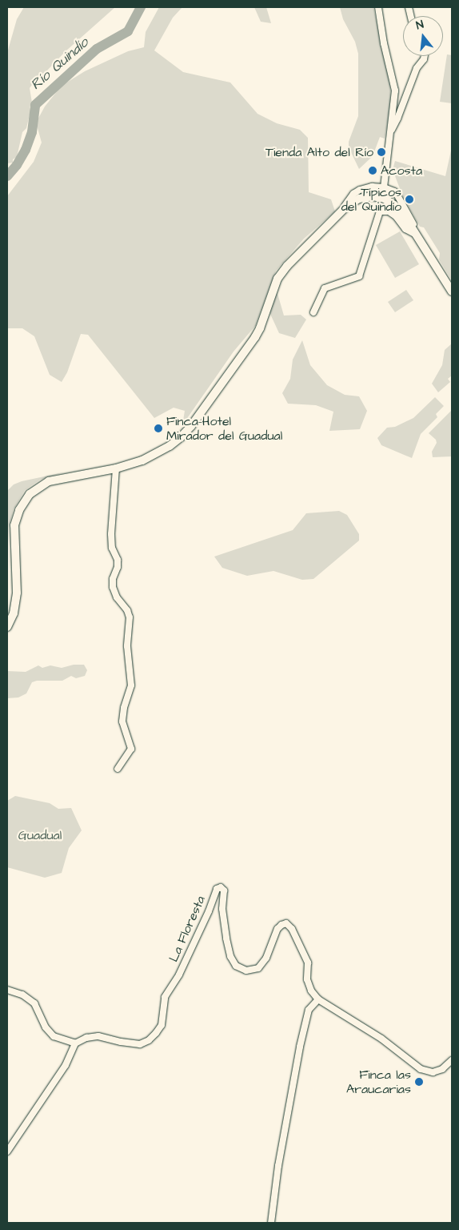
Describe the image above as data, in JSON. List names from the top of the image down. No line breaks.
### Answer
{"streets":{"street":["La Floresta"]},"water":["Río Quindío"],"parks":["Guadual"],"places":["Tienda Alto del Río","Acosta","Típicos del Quindío","Finca-Hotel Mirador del Guadual","Finca las Araucarias"],"north":"top"}
